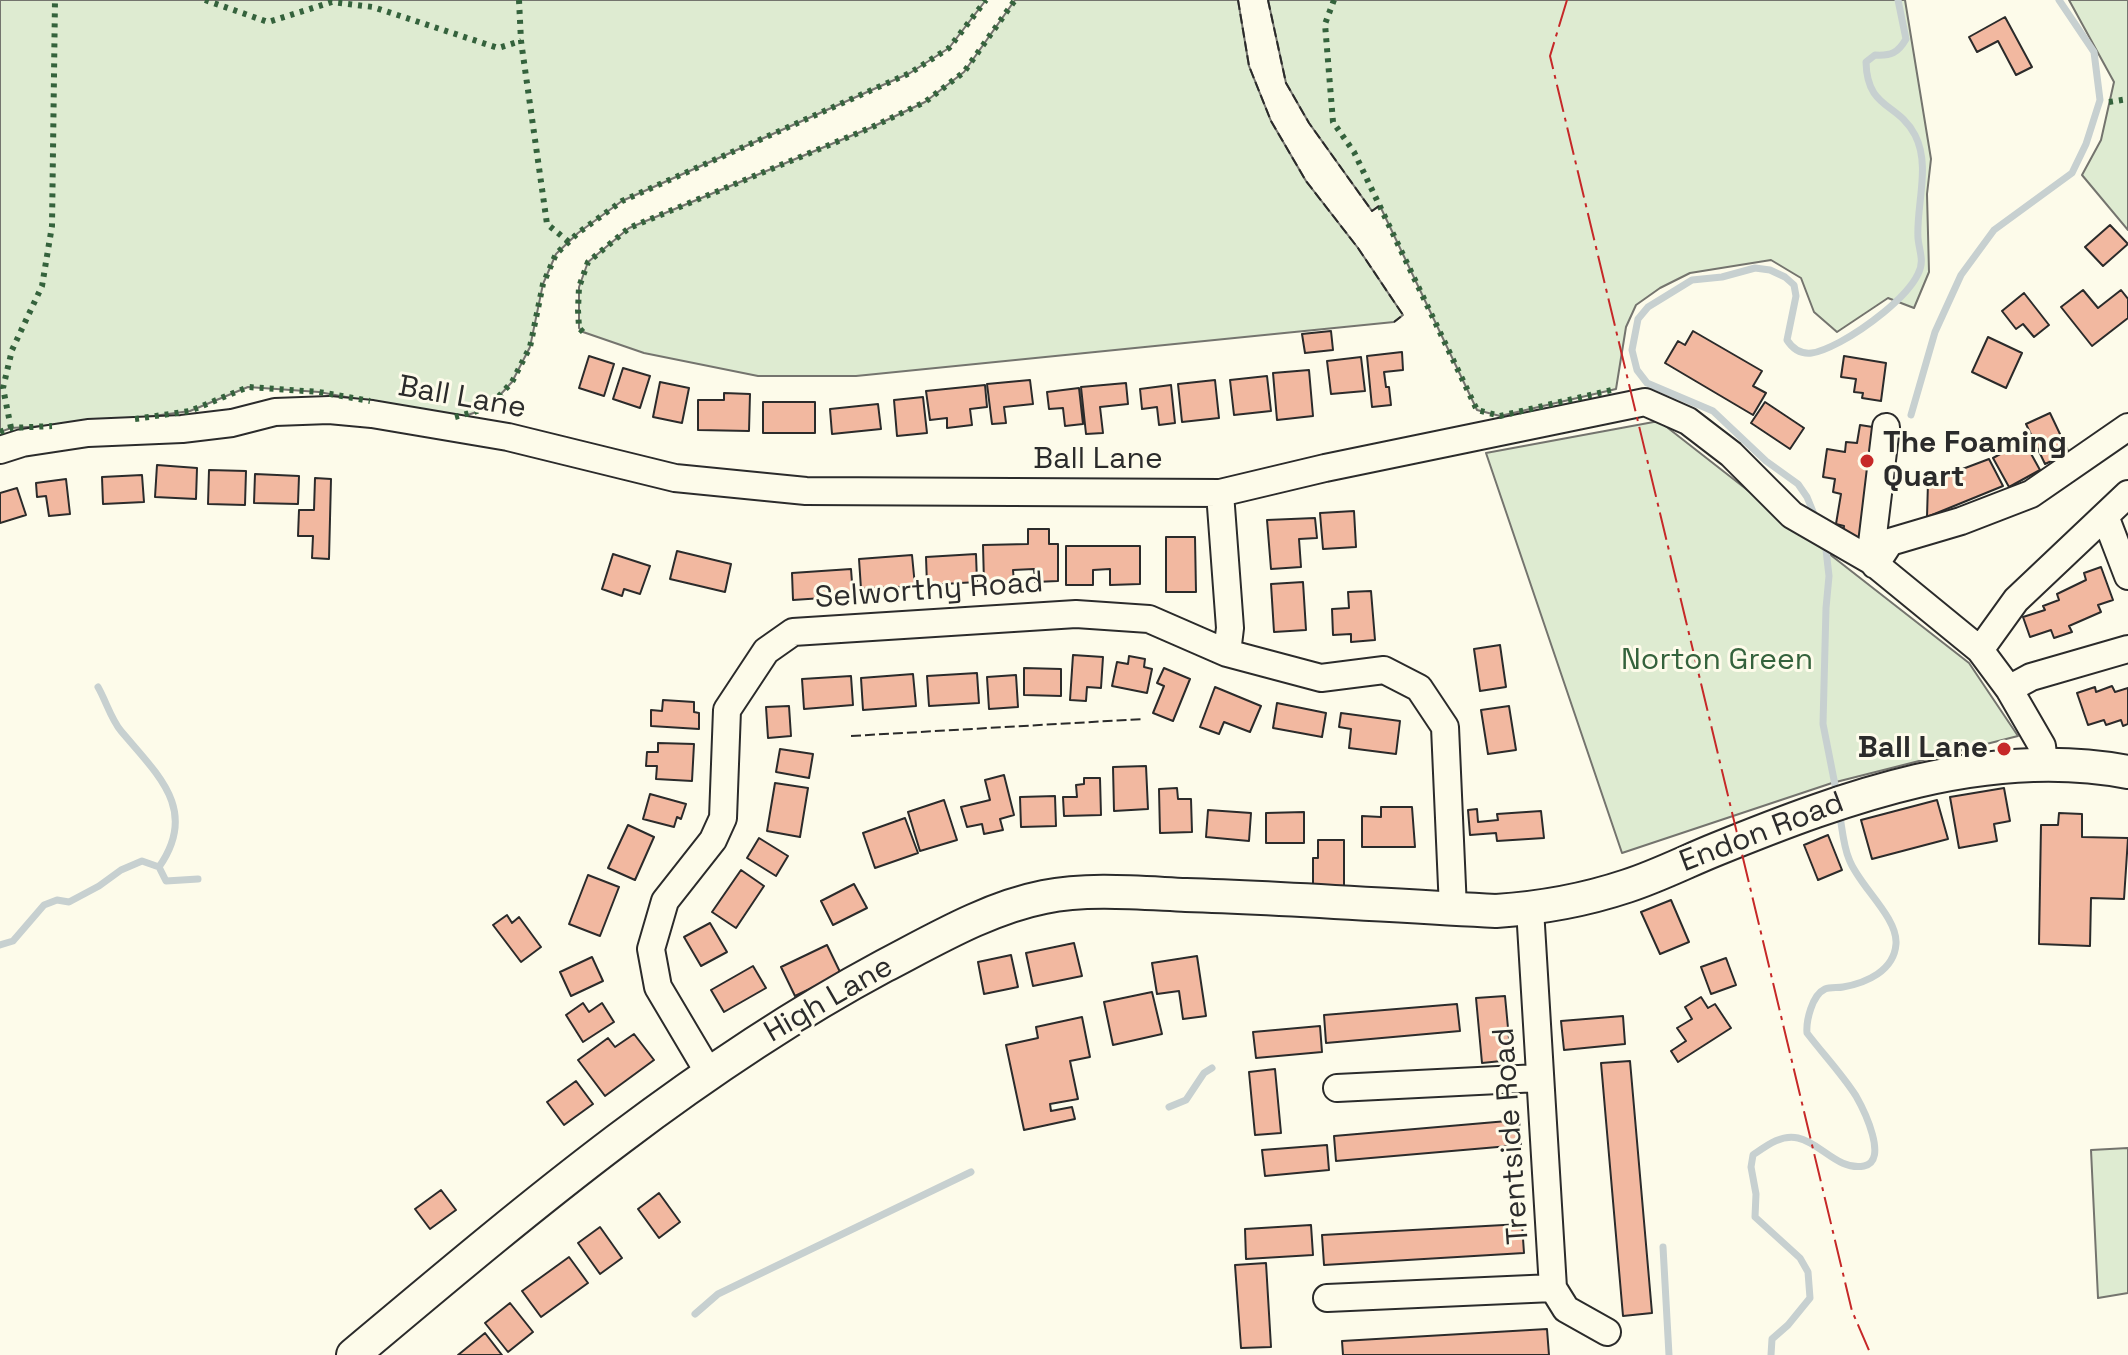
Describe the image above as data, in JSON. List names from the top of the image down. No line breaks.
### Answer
{"streets":{"main road":["Endon Road","High Lane"],"street":["Ball Lane","Selworthy Road","Trentside Road"]},"crossings":[["Ball Lane","Endon Road"],["Selworthy Road","Endon Road"],["Selworthy Road","High Lane"],["Endon Road","High Lane"],["Endon Road","Trentside Road"]],"parks":["Norton Green"],"places":["The Foaming Quart","Ball Lane"]}
